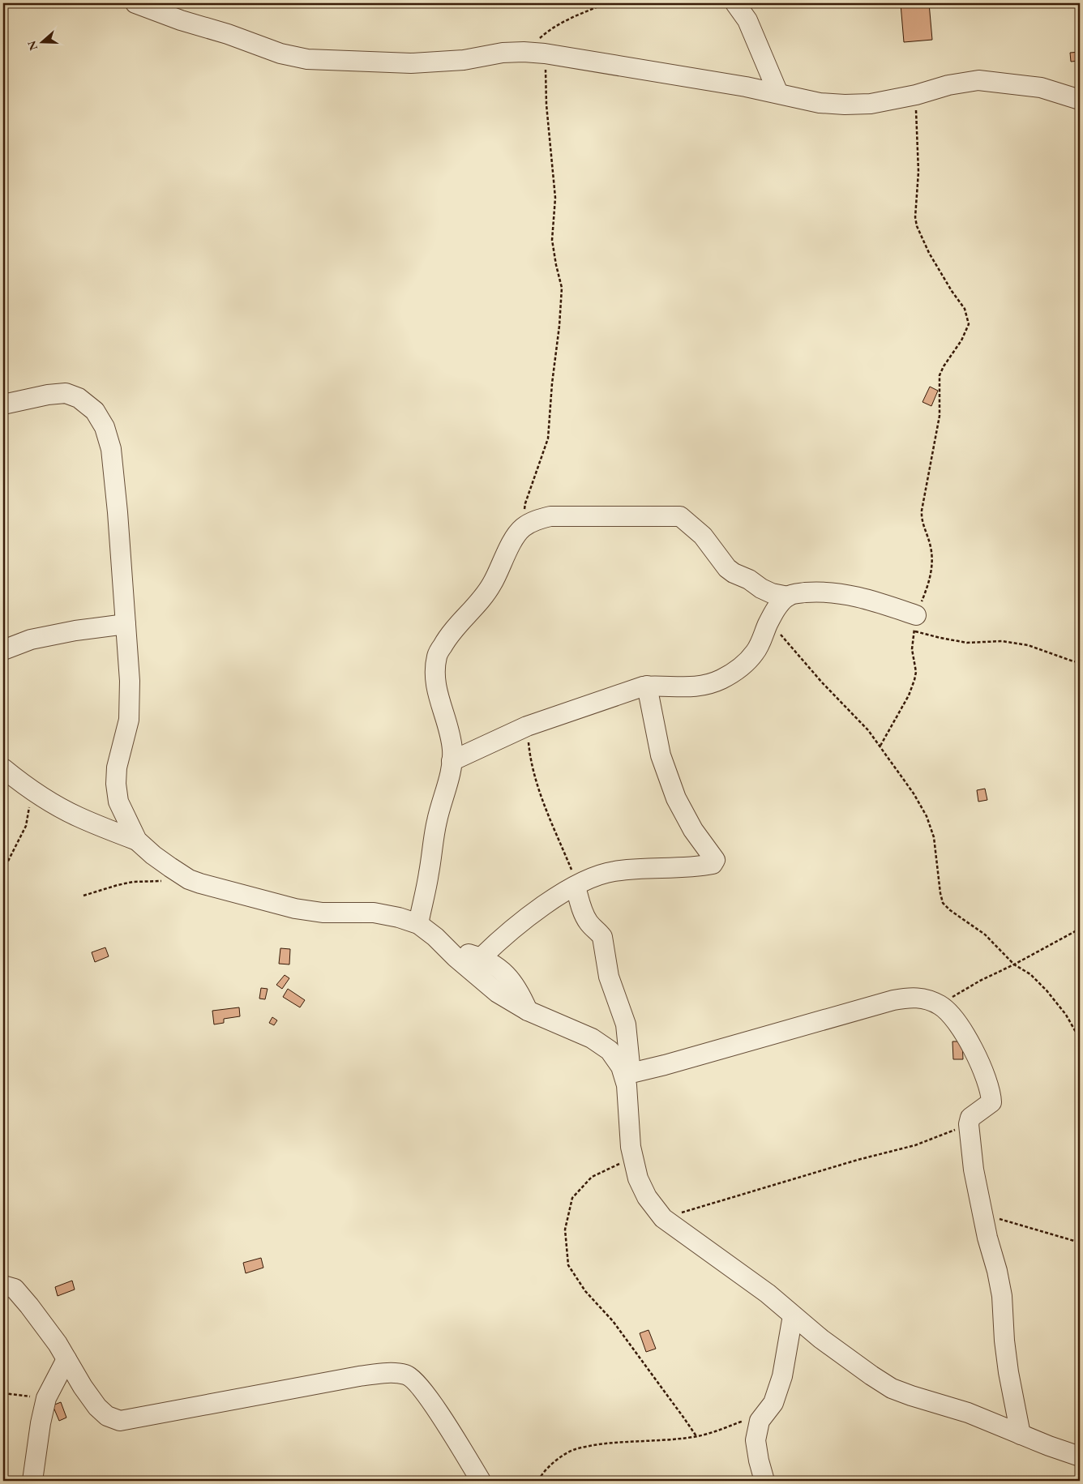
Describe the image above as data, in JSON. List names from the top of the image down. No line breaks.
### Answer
{"north":"left"}
